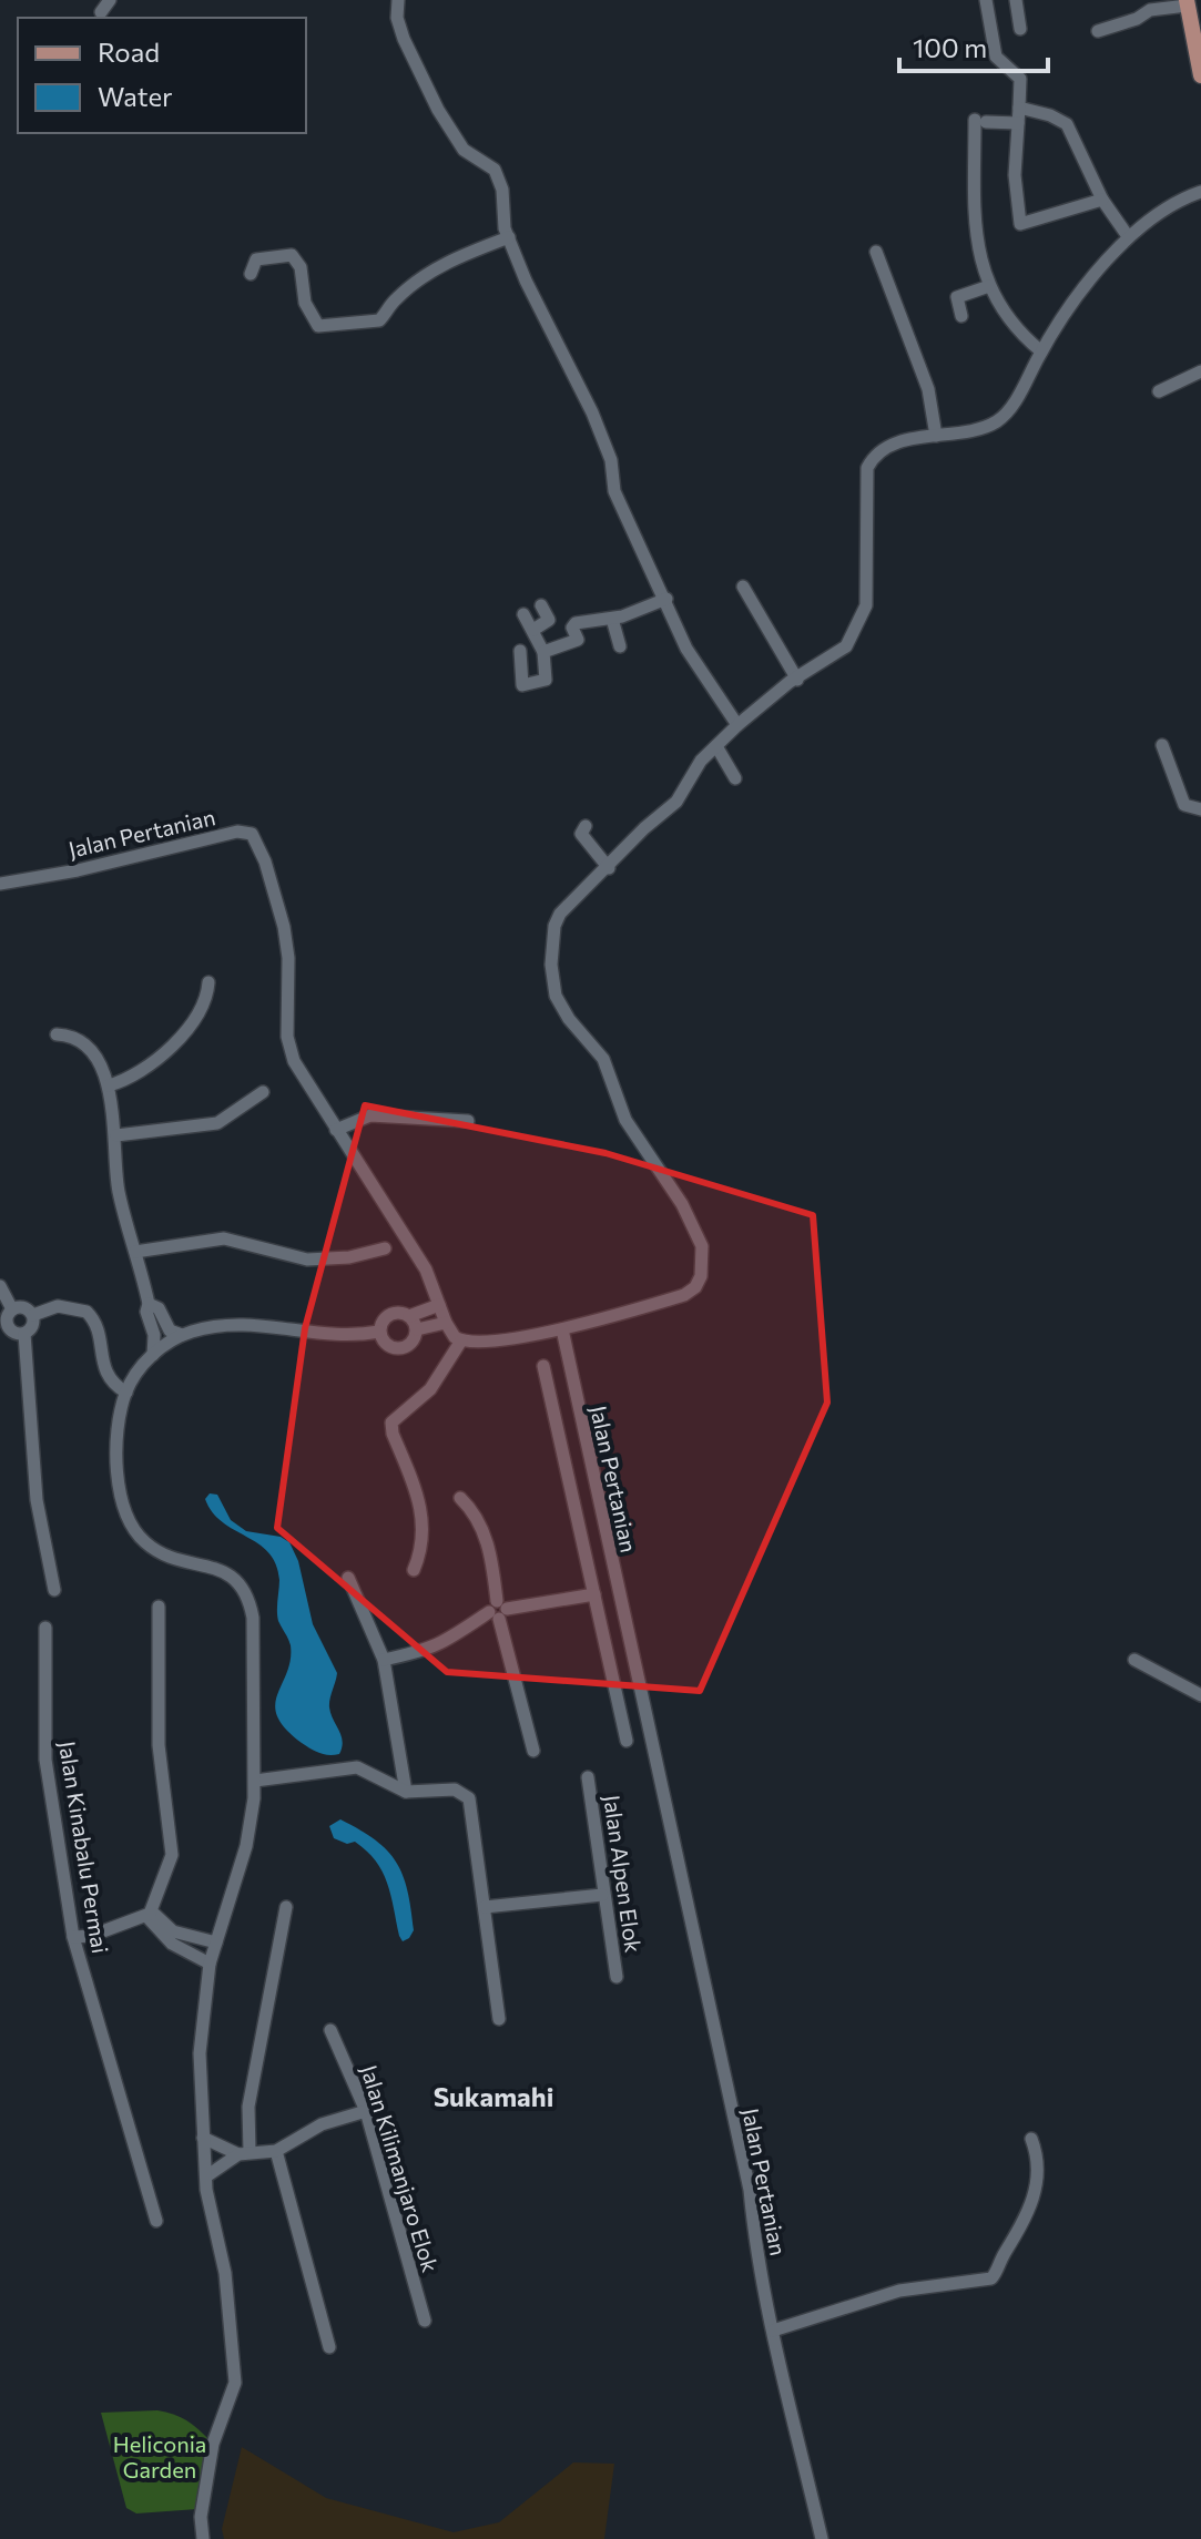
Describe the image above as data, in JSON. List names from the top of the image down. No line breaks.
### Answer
{"streets":{"street":["Jalan Pertanian","Jalan Kinabalu Permai","Jalan Alpen Elok","Jalan Kilimanjaro Elok"]},"districts":["Sukamahi"],"parks":["Heliconia Garden"],"legend":["Road","Water"],"scale_bar":"100 m"}
